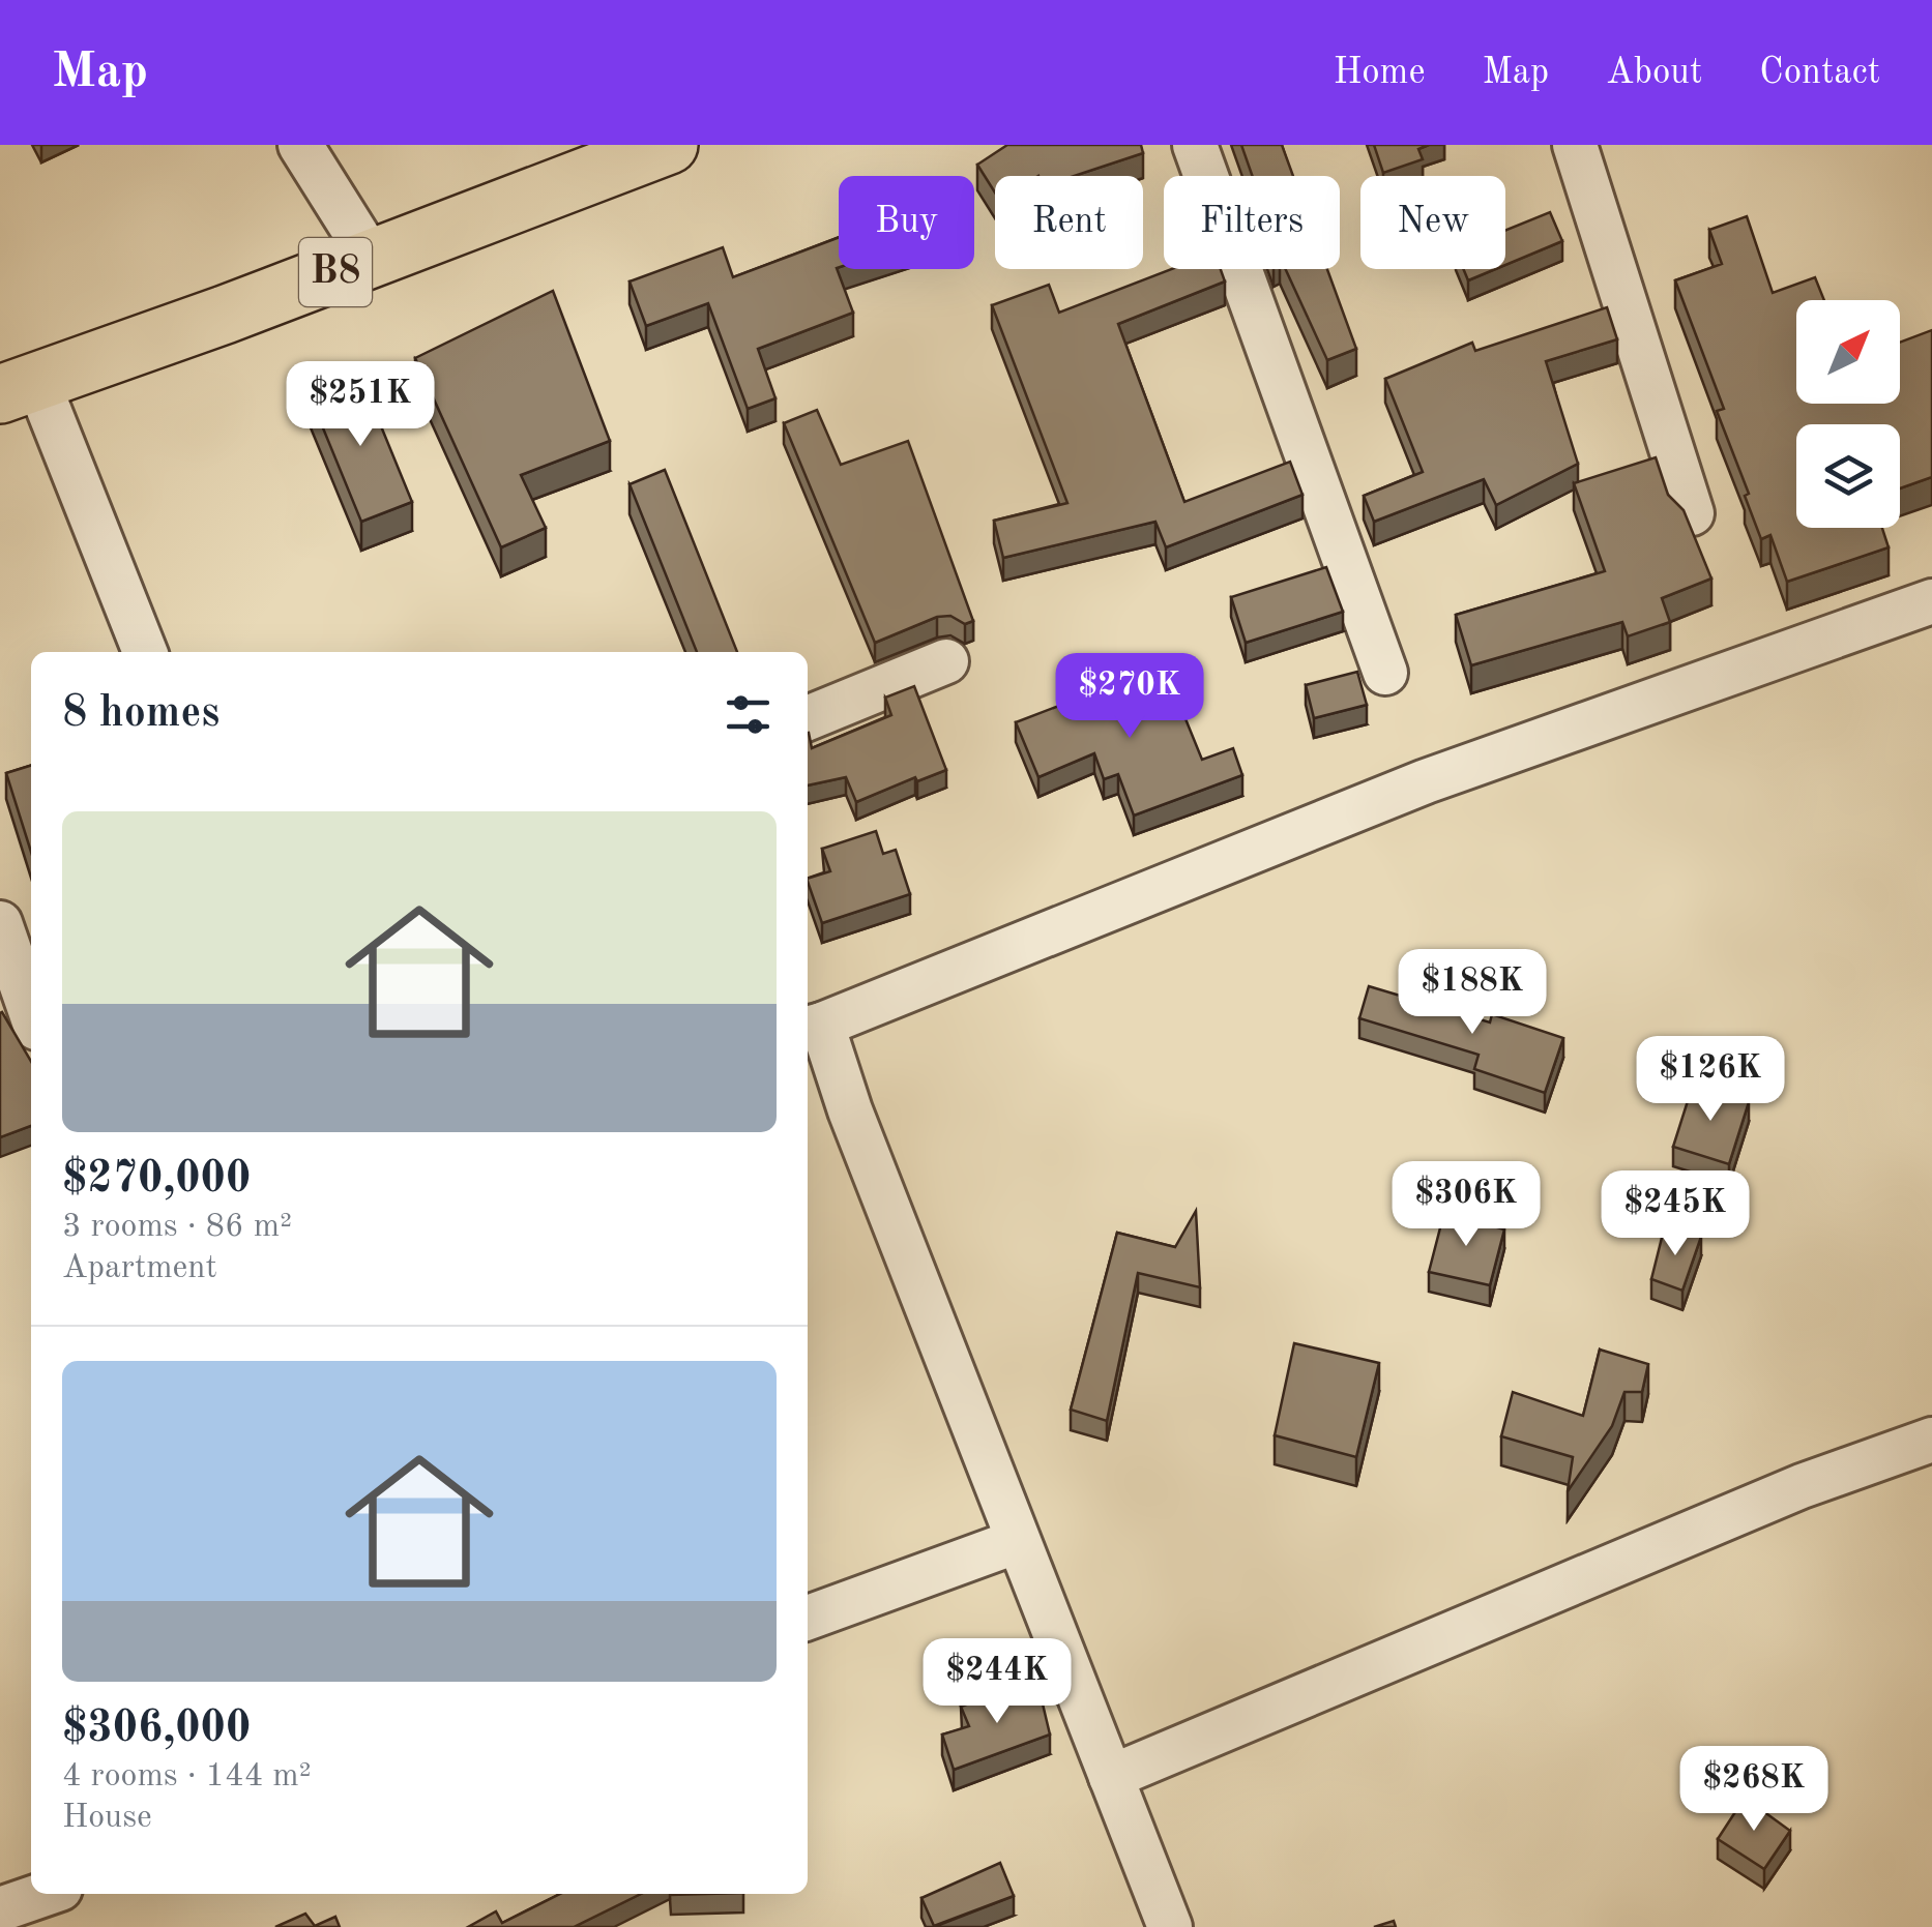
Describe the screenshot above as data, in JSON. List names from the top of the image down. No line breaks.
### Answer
{"streets":{"highway":["B8"]},"north":"top right","page":{"header":"Map","nav":["Home","Map","About","Contact"],"chip":["Buy","Rent","Filters","New"],"price":["$251K","$270K","$188K","$126K","$306K","$245K","$244K","$268K"],"heading":"8 homes","list":[{"name":"$270,000","note":"3 rooms · 86 m² · Apartment"},{"name":"$306,000","note":"4 rooms · 144 m² · House"}]}}
